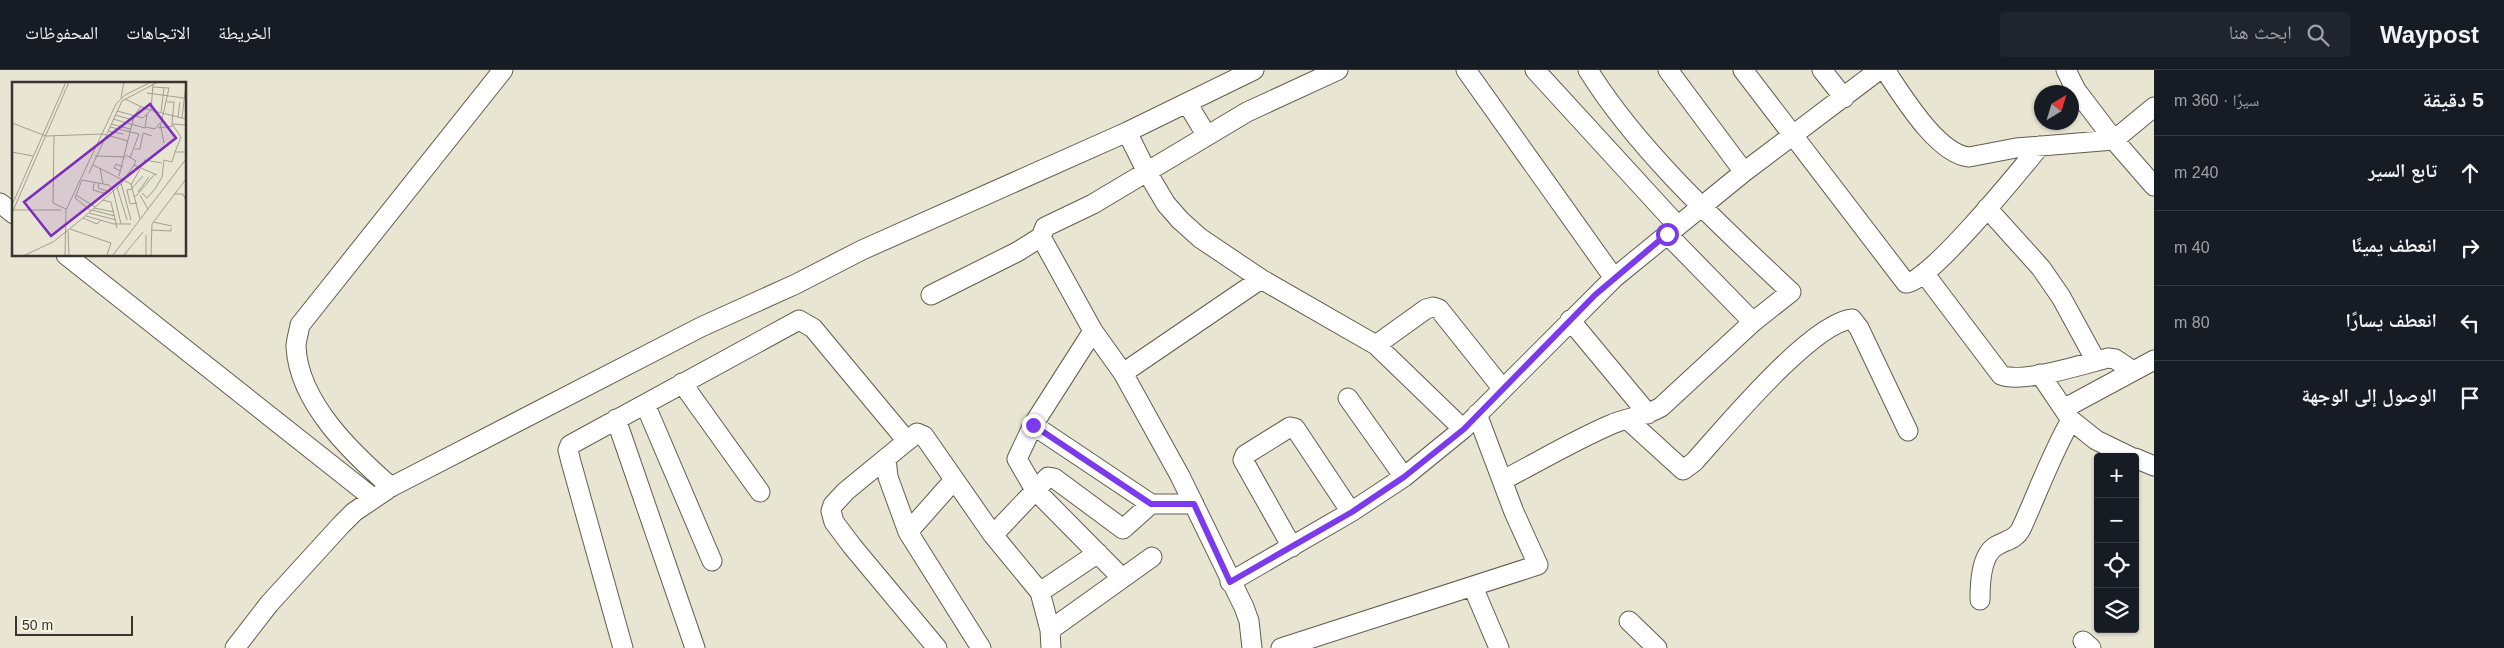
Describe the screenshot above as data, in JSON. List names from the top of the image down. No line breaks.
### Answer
{"scale_bar":"50 m","north":"top right","page":{"header":"Waypost","search":"ابحث هنا","nav":["الخريطة","الاتجاهات","المحفوظات"],"heading":["5 دقيقة","سيرًا · 360 m"],"list":[["تابع السير","240 m"],["انعطف يمينًا","40 m"],["انعطف يسارًا","80 m"],"الوصول إلى الوجهة"],"map_buttons":["+","−"],"scale":"50 m"}}
